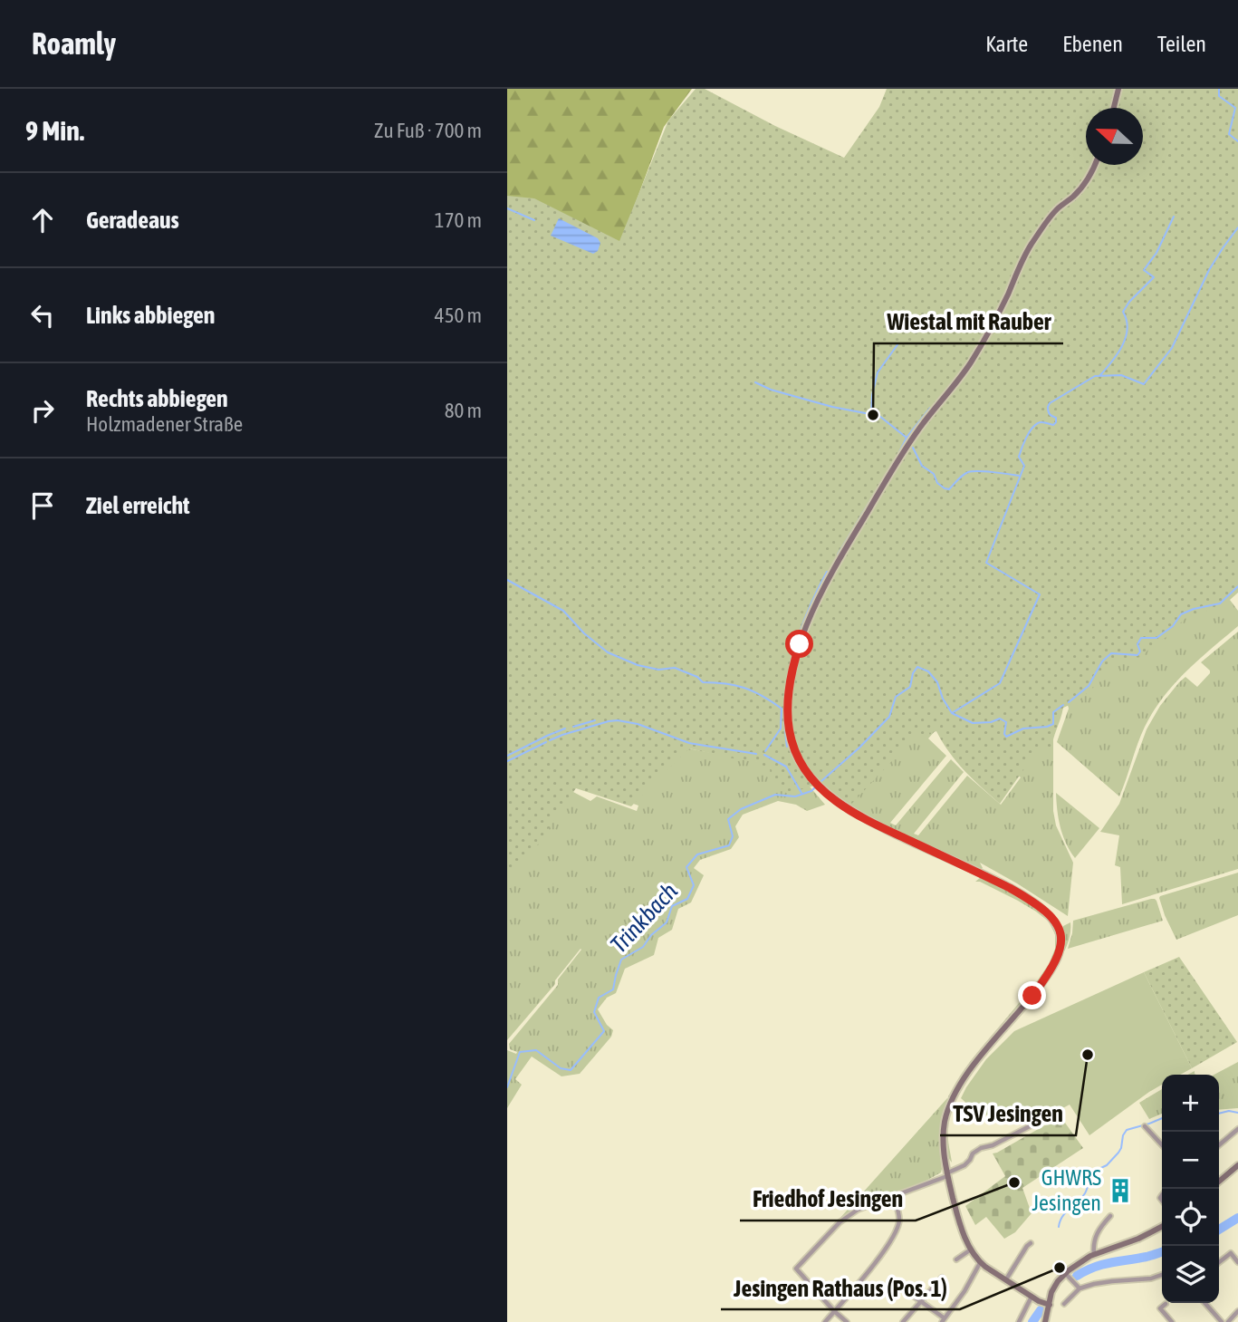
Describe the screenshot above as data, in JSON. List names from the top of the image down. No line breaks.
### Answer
{"water":["Trinkbach"],"places":{"other":["Wiestal mit Rauber","TSV Jesingen","Friedhof Jesingen","Jesingen Rathaus (Pos. 1)"],"building":["GHWRS Jesingen"]},"north":"left","page":{"header":"Roamly","nav":["Karte","Ebenen","Teilen"],"heading":["9 Min.","Zu Fuß · 700 m"],"list":[["Geradeaus","170 m"],["Links abbiegen","450 m"],["Rechts abbiegen","Holzmadener Straße","80 m"],"Ziel erreicht"],"map_buttons":["+","−"]}}
